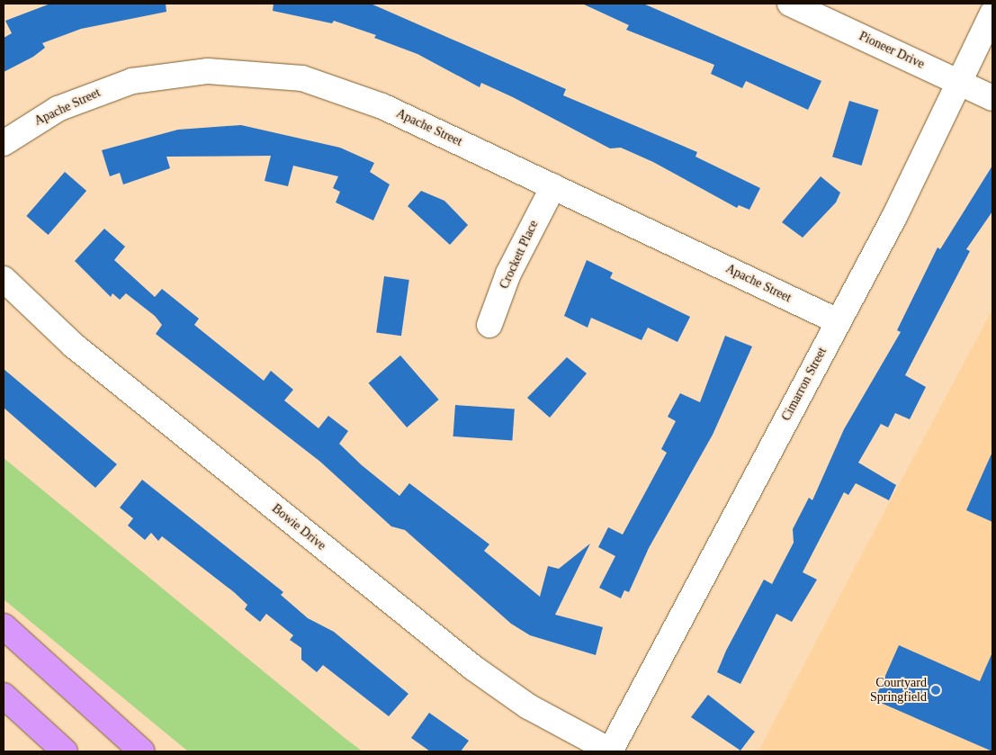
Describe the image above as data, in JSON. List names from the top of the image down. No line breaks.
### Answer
{"streets":{"street":["Pioneer Drive","Apache Street","Crockett Place","Cimarron Street","Bowie Drive"]},"crossings":[["Pioneer Drive","Cimarron Street"],["Apache Street","Crockett Place"],["Apache Street","Cimarron Street"],["Cimarron Street","Bowie Drive"]],"places":["Courtyard Springfield"]}
